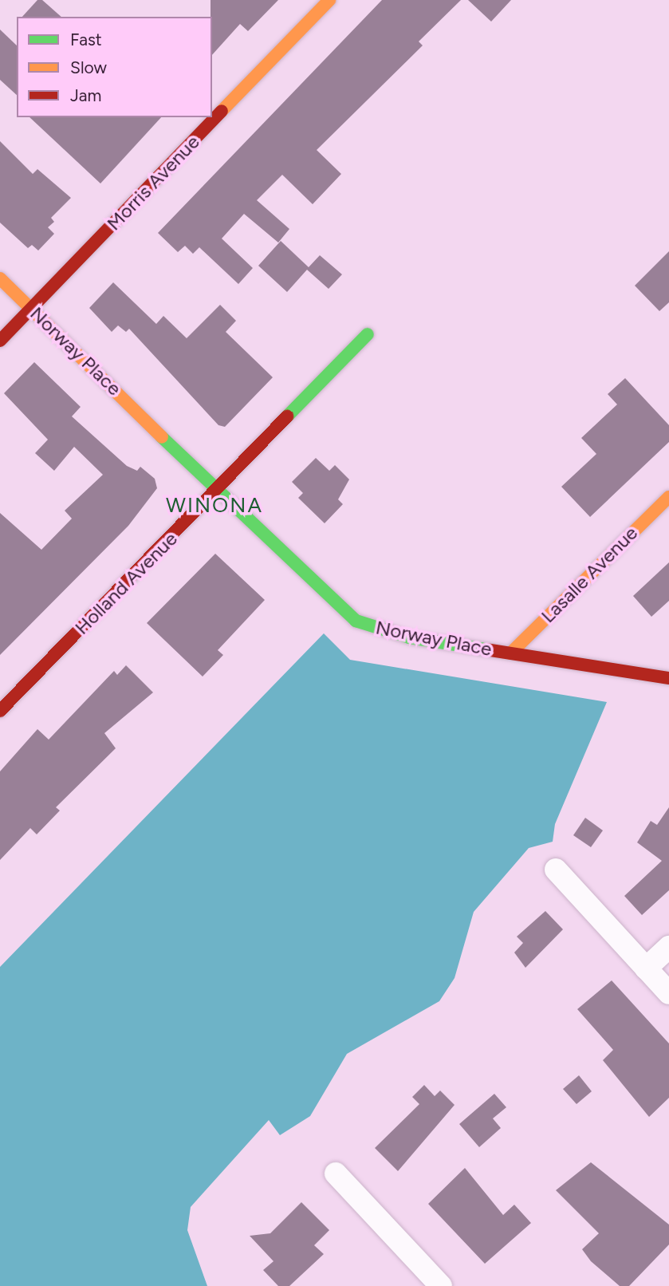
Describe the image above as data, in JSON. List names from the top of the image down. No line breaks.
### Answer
{"streets":{"street":["Morris Avenue","Norway Place","Lasalle Avenue","Holland Avenue"]},"crossings":[["Morris Avenue","Norway Place"],["Norway Place","Lasalle Avenue"],["Norway Place","Holland Avenue"]],"districts":["WINONA"],"legend":["Fast","Slow","Jam"]}
